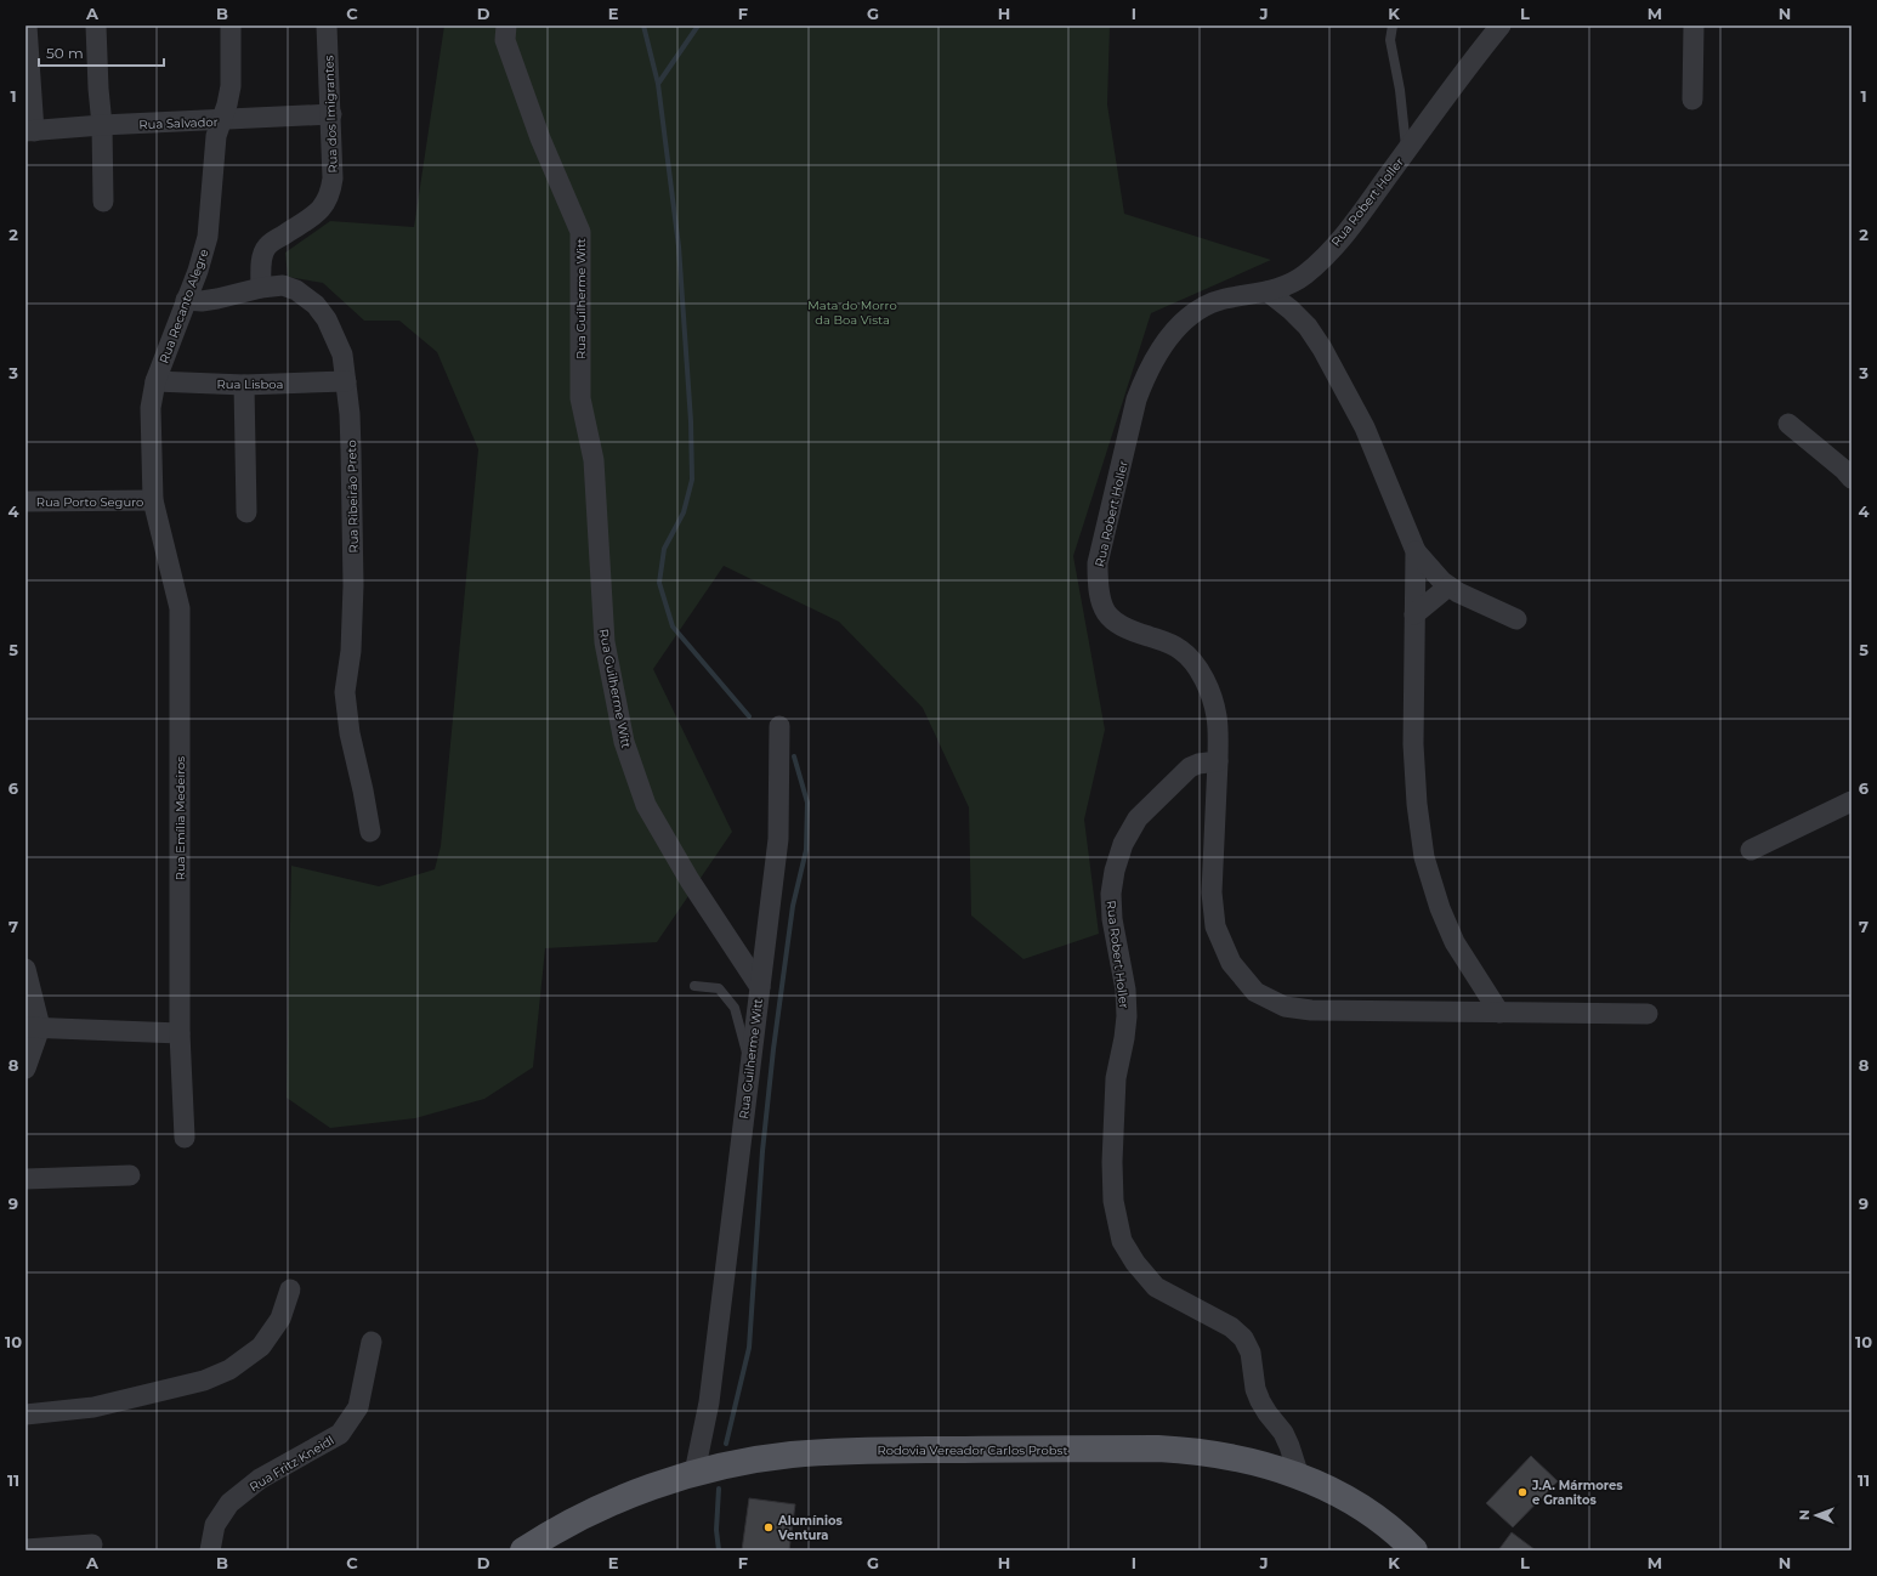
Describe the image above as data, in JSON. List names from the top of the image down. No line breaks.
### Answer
{"streets":{"main road":["Rodovia Vereador Carlos Probst"],"street":["Rua dos Imigrantes","Rua Salvador","Rua Robert Holler","Rua Guilherme Witt","Rua Recanto Alegre","Rua Lisboa","Rua Ribeirão Preto","Rua Porto Seguro","Rua Emília Medeiros","Rua Fritz Kneidl"]},"crossings":[["Rua dos Imigrantes","Rua Salvador"],["Rua dos Imigrantes","Rua Ribeirão Preto"],["Rua Salvador","Rua Recanto Alegre"],["Rua Robert Holler","Rodovia Vereador Carlos Probst"],["Rua Guilherme Witt","Rodovia Vereador Carlos Probst"],["Rua Recanto Alegre","Rua Lisboa"],["Rua Recanto Alegre","Rua Ribeirão Preto"],["Rua Recanto Alegre","Rua Porto Seguro"],["Rua Recanto Alegre","Rua Emília Medeiros"],["Rua Lisboa","Rua Ribeirão Preto"],["Rua Porto Seguro","Rua Emília Medeiros"]],"parks":["Mata do Morro da Boa Vista"],"places":["J.A. Mármores e Granitos","Alumínios Ventura"],"scale_bar":"50 m","north":"left","grid":{"columns":["A","B","C","D","E","F","G","H","I","J","K","L","M","N"],"rows":["1","2","3","4","5","6","7","8","9","10","11"]}}
